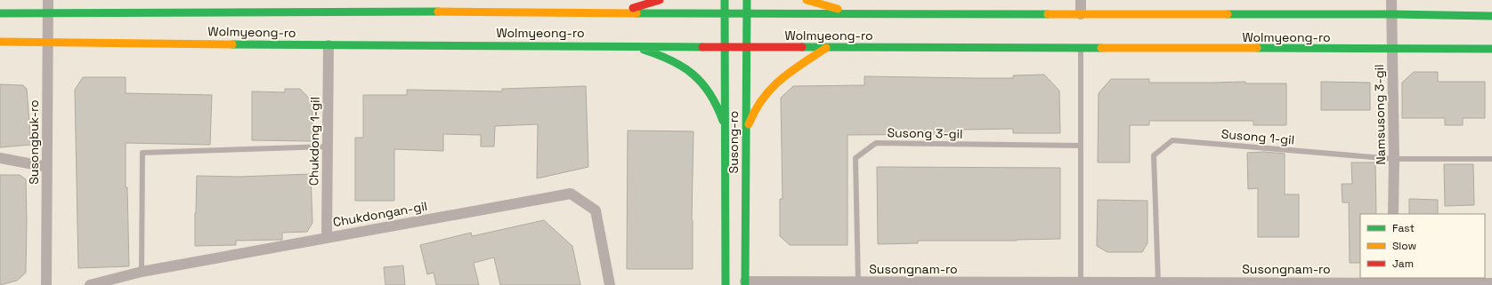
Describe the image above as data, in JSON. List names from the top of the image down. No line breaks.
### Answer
{"streets":{"street":["Wolmyeong-ro","Namsusong 3-gil","Chukdong 1-gil","Susongbuk-ro","Susong-ro","Chukdongan-gil","Susongnam-ro"],"lane":["Susong 3-gil","Susong 1-gil"]},"crossings":[["Wolmyeong-ro","Namsusong 3-gil"],["Wolmyeong-ro","Chukdong 1-gil"],["Wolmyeong-ro","Susongbuk-ro"],["Wolmyeong-ro","Susong-ro"],["Namsusong 3-gil","Susong 1-gil"],["Susong 3-gil","Susongnam-ro"],["Susong 1-gil","Susongnam-ro"],["Chukdong 1-gil","Chukdongan-gil"],["Susong-ro","Susongnam-ro"]],"legend":["Fast","Slow","Jam"]}
